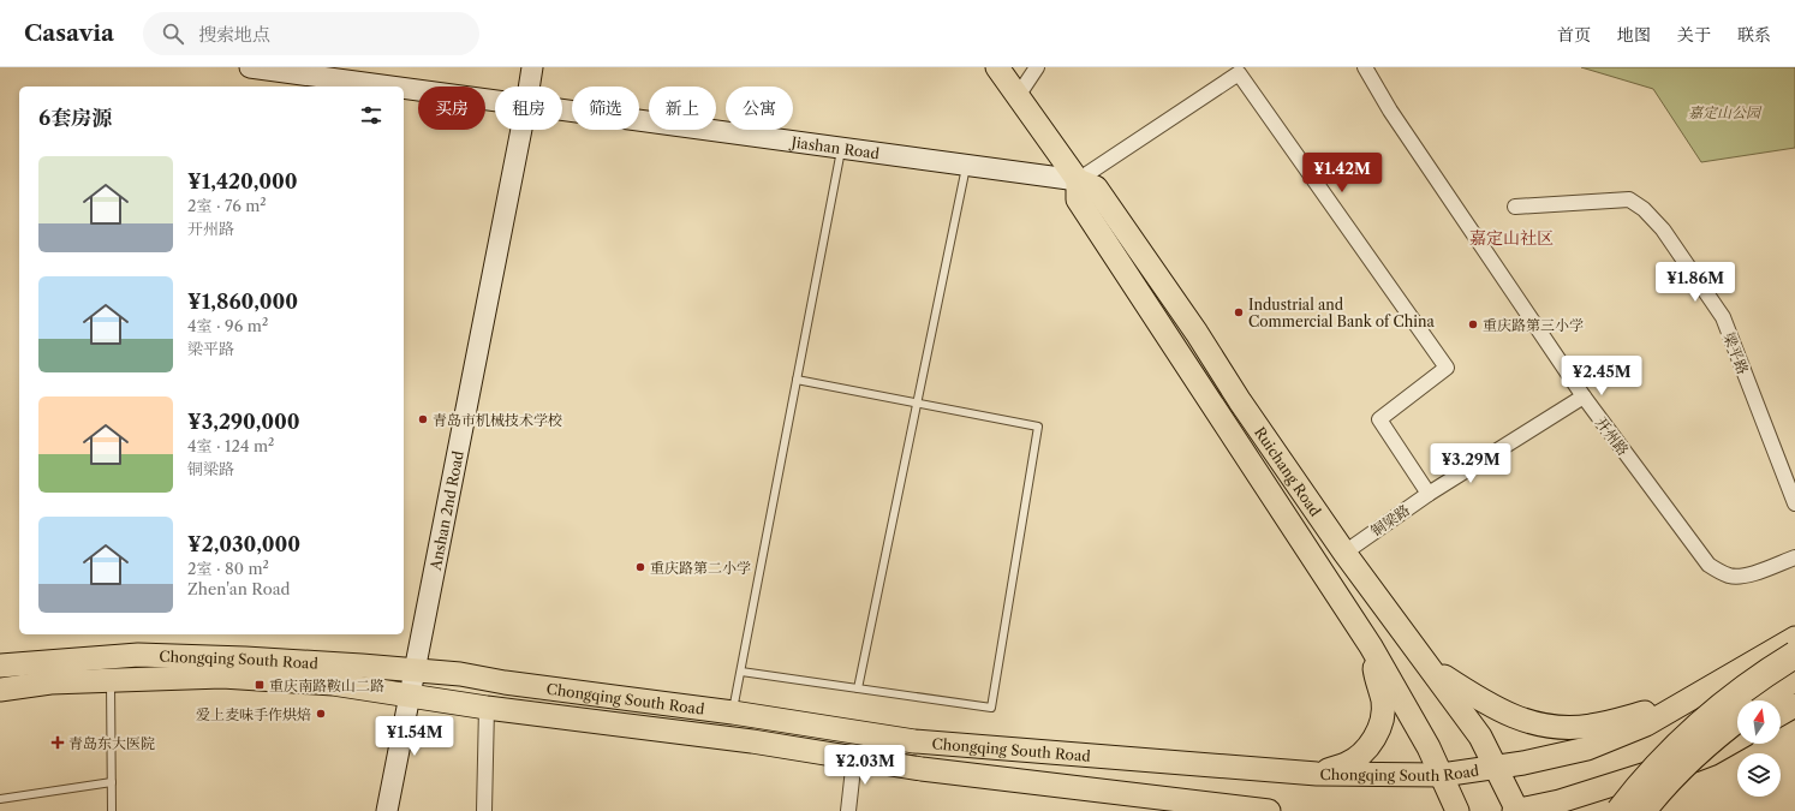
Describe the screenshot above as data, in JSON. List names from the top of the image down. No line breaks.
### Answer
{"streets":{"main road":["Ruichang Road","Chongqing South Road"],"street":["Jiashan Road","梁平路","开州路","Anshan 2nd Road","铜梁路"]},"crossings":[["Jiashan Road","Ruichang Road"],["开州路","铜梁路"],["Ruichang Road","铜梁路"],["Ruichang Road","Chongqing South Road"],["Anshan 2nd Road","Chongqing South Road"]],"districts":["嘉定山社区"],"parks":["嘉定山公园"],"places":{"other":["Industrial and Commercial Bank of China","重庆路第三小学","青岛市机械技术学校","重庆路第二小学","爱上麦味手作烘焙"],"transit":["重庆南路鞍山二路"],"health":["青岛东大医院"]},"north":"top","page":{"header":"Casavia","search":"搜索地点","nav":["首页","地图","关于","联系"],"chip":["买房","租房","筛选","新上","公寓"],"heading":"6套房源","list":[{"name":"¥1,420,000","note":"2室 · 76 m² · 开州路"},{"name":"¥1,860,000","note":"4室 · 96 m² · 梁平路"},{"name":"¥3,290,000","note":"4室 · 124 m² · 铜梁路"},{"name":"¥2,030,000","note":"2室 · 80 m² · Zhen'an Road"}],"price":["¥1.42M","¥1.86M","¥2.45M","¥3.29M","¥1.54M","¥2.03M"]}}
